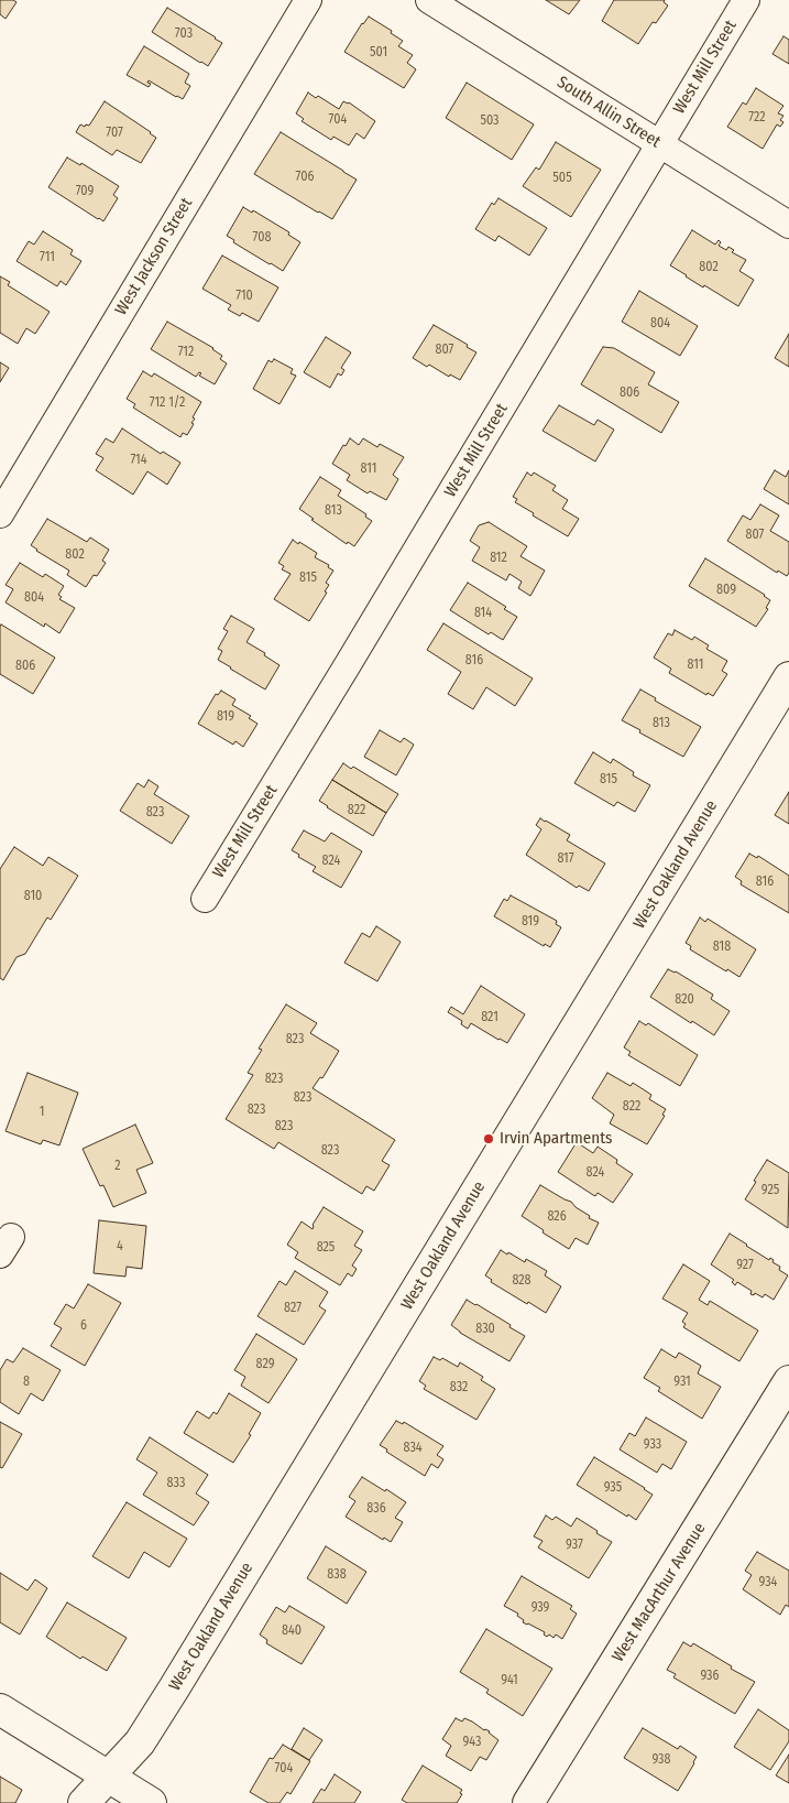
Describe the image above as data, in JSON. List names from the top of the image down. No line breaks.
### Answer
{"streets":{"main road":["West Oakland Avenue","West MacArthur Avenue"],"street":["West Mill Street","South Allin Street","West Jackson Street"]},"crossings":[["West Mill Street","South Allin Street"]],"places":["Irvin Apartments"],"house_numbers":["703","501","722","704","503","707","706","505","709","708","711","802","710","804","807","712","806","712 1/2","714","811","813","807","802","812","815","809","804","814","816","811","806","819","813","815","822","823","817","824","816","810","819","818","820","821","823","823","823","822","823","1","823","823","2","824","925","826","4","825","927","828","827","6","830","829","8","931","832","933","834","833","935","836","937","838","934","939","840","936","941","943","938","704"]}
